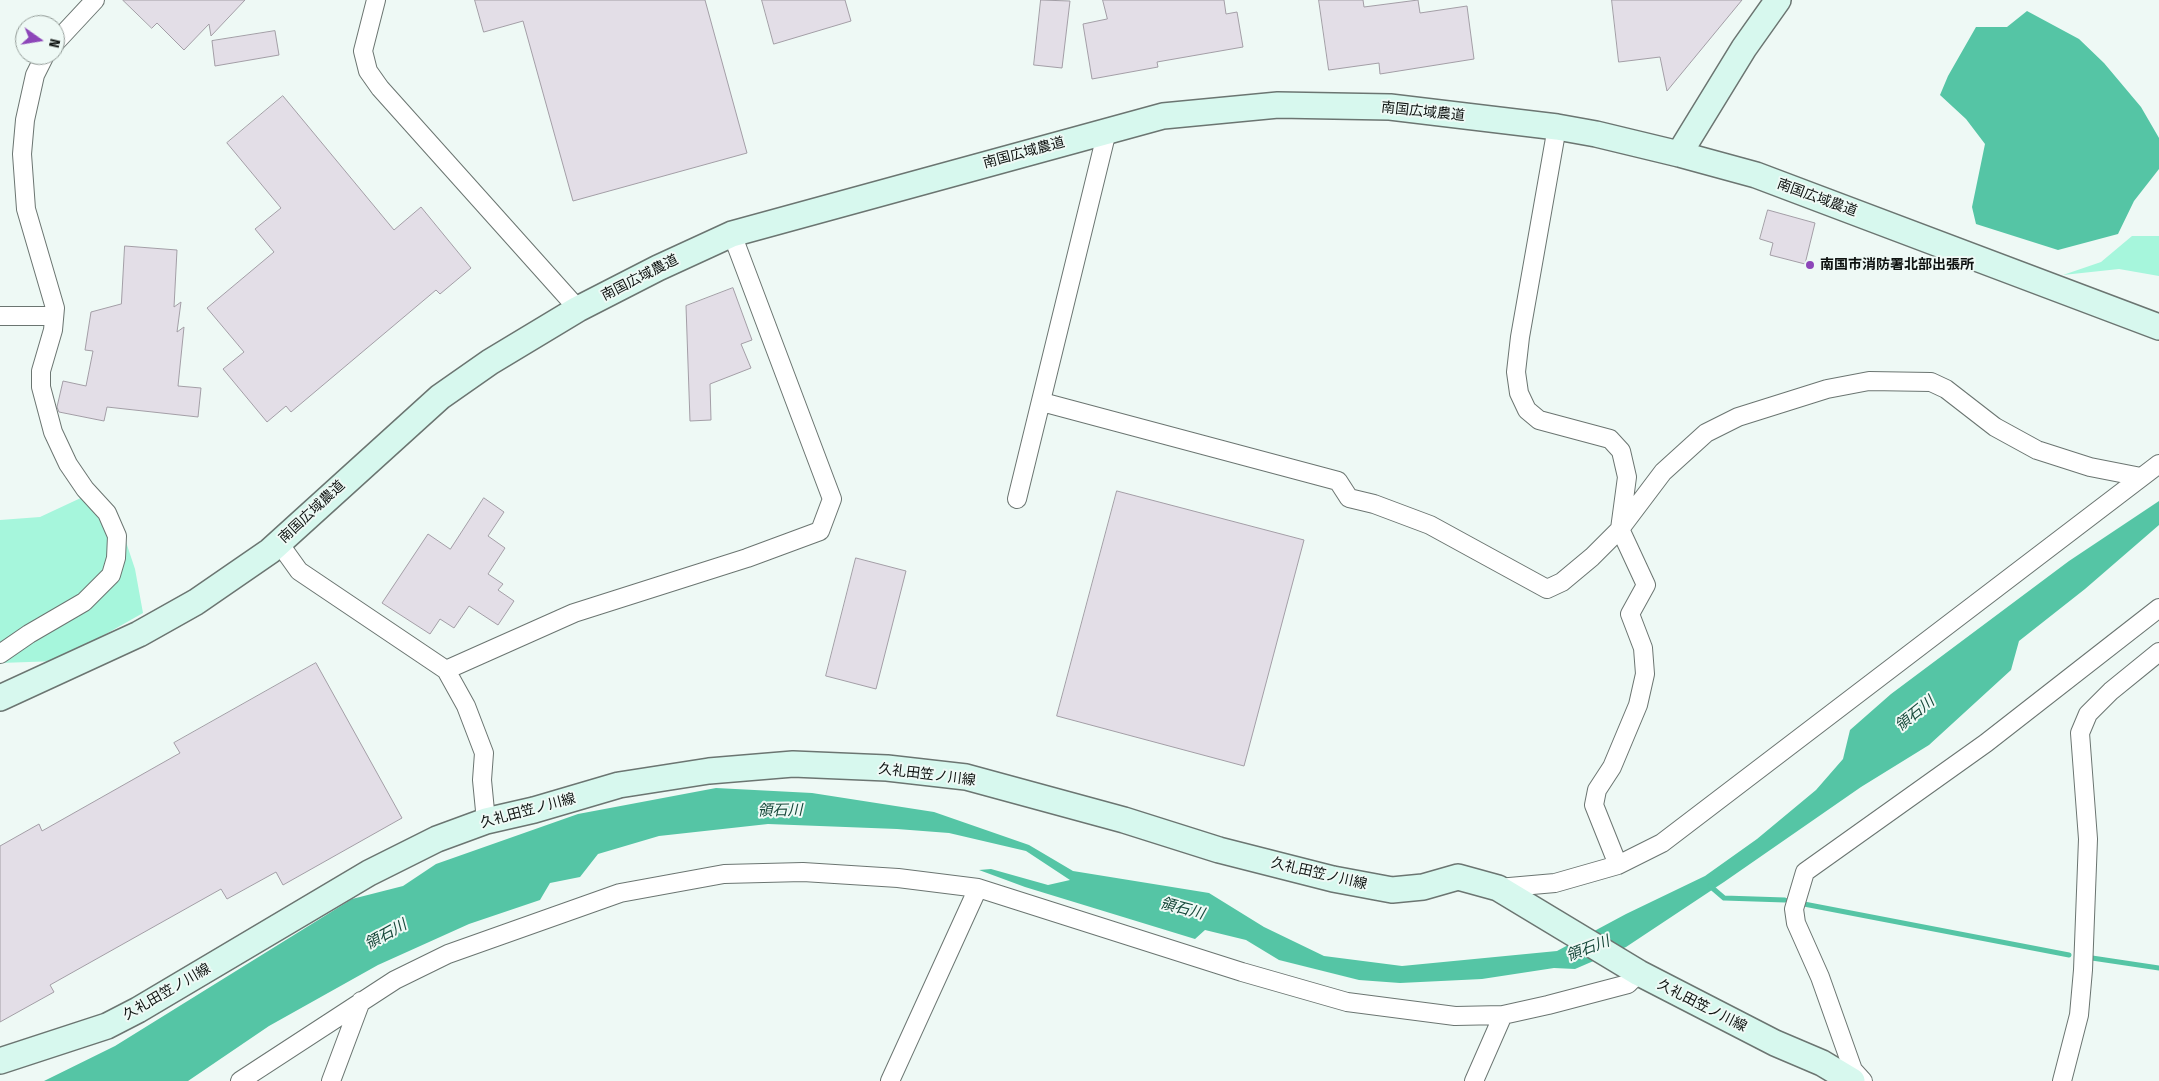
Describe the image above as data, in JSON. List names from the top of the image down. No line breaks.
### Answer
{"streets":{"street":["南国広域農道","久礼田笠ノ川線"]},"water":["領石川"],"places":["南国市消防署北部出張所"],"north":"right"}
